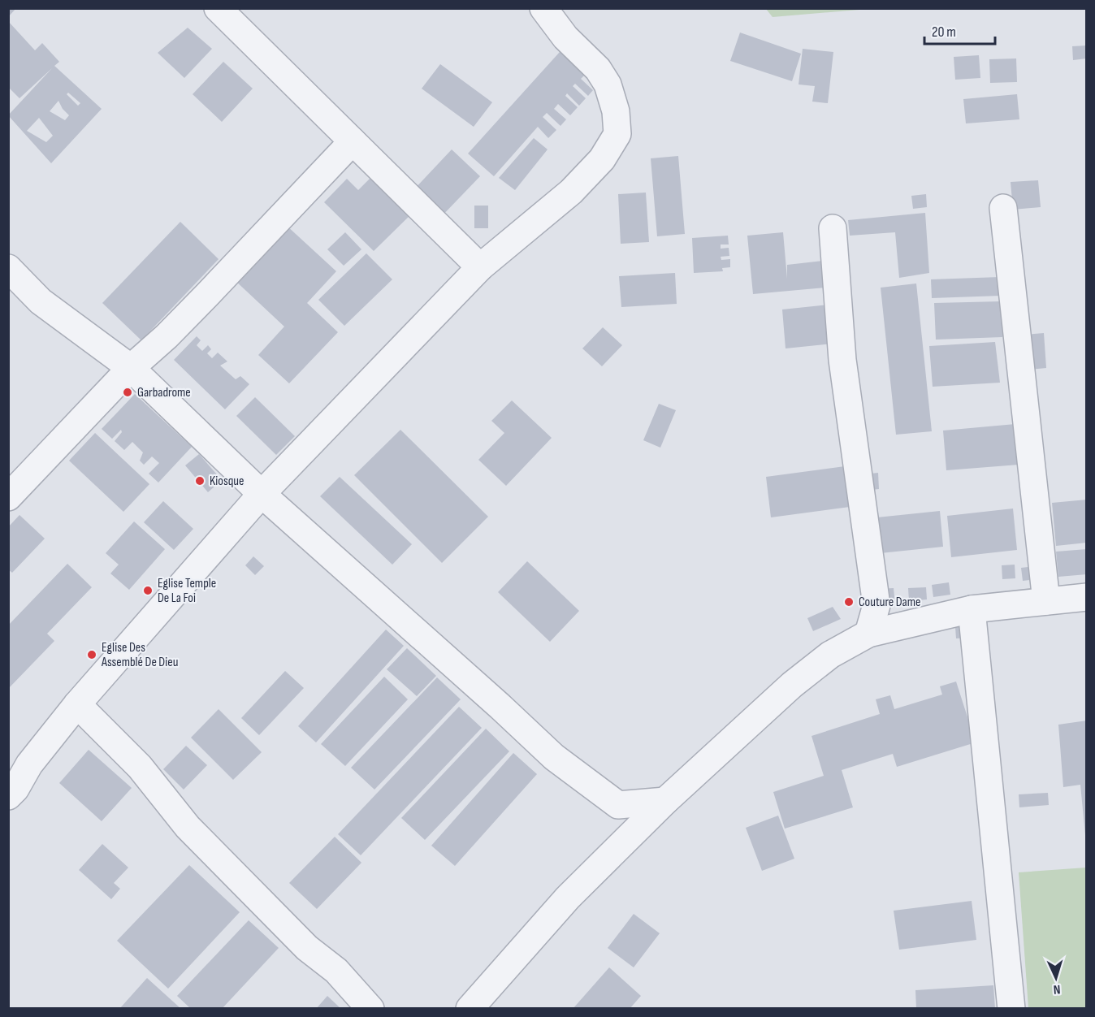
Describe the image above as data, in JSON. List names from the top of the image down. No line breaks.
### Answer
{"places":["Garbadrome","Kiosque","Eglise Temple De La Foi","Couture Dame","Eglise Des Assemblé De Dieu"],"scale_bar":"20 m","north":"bottom"}
